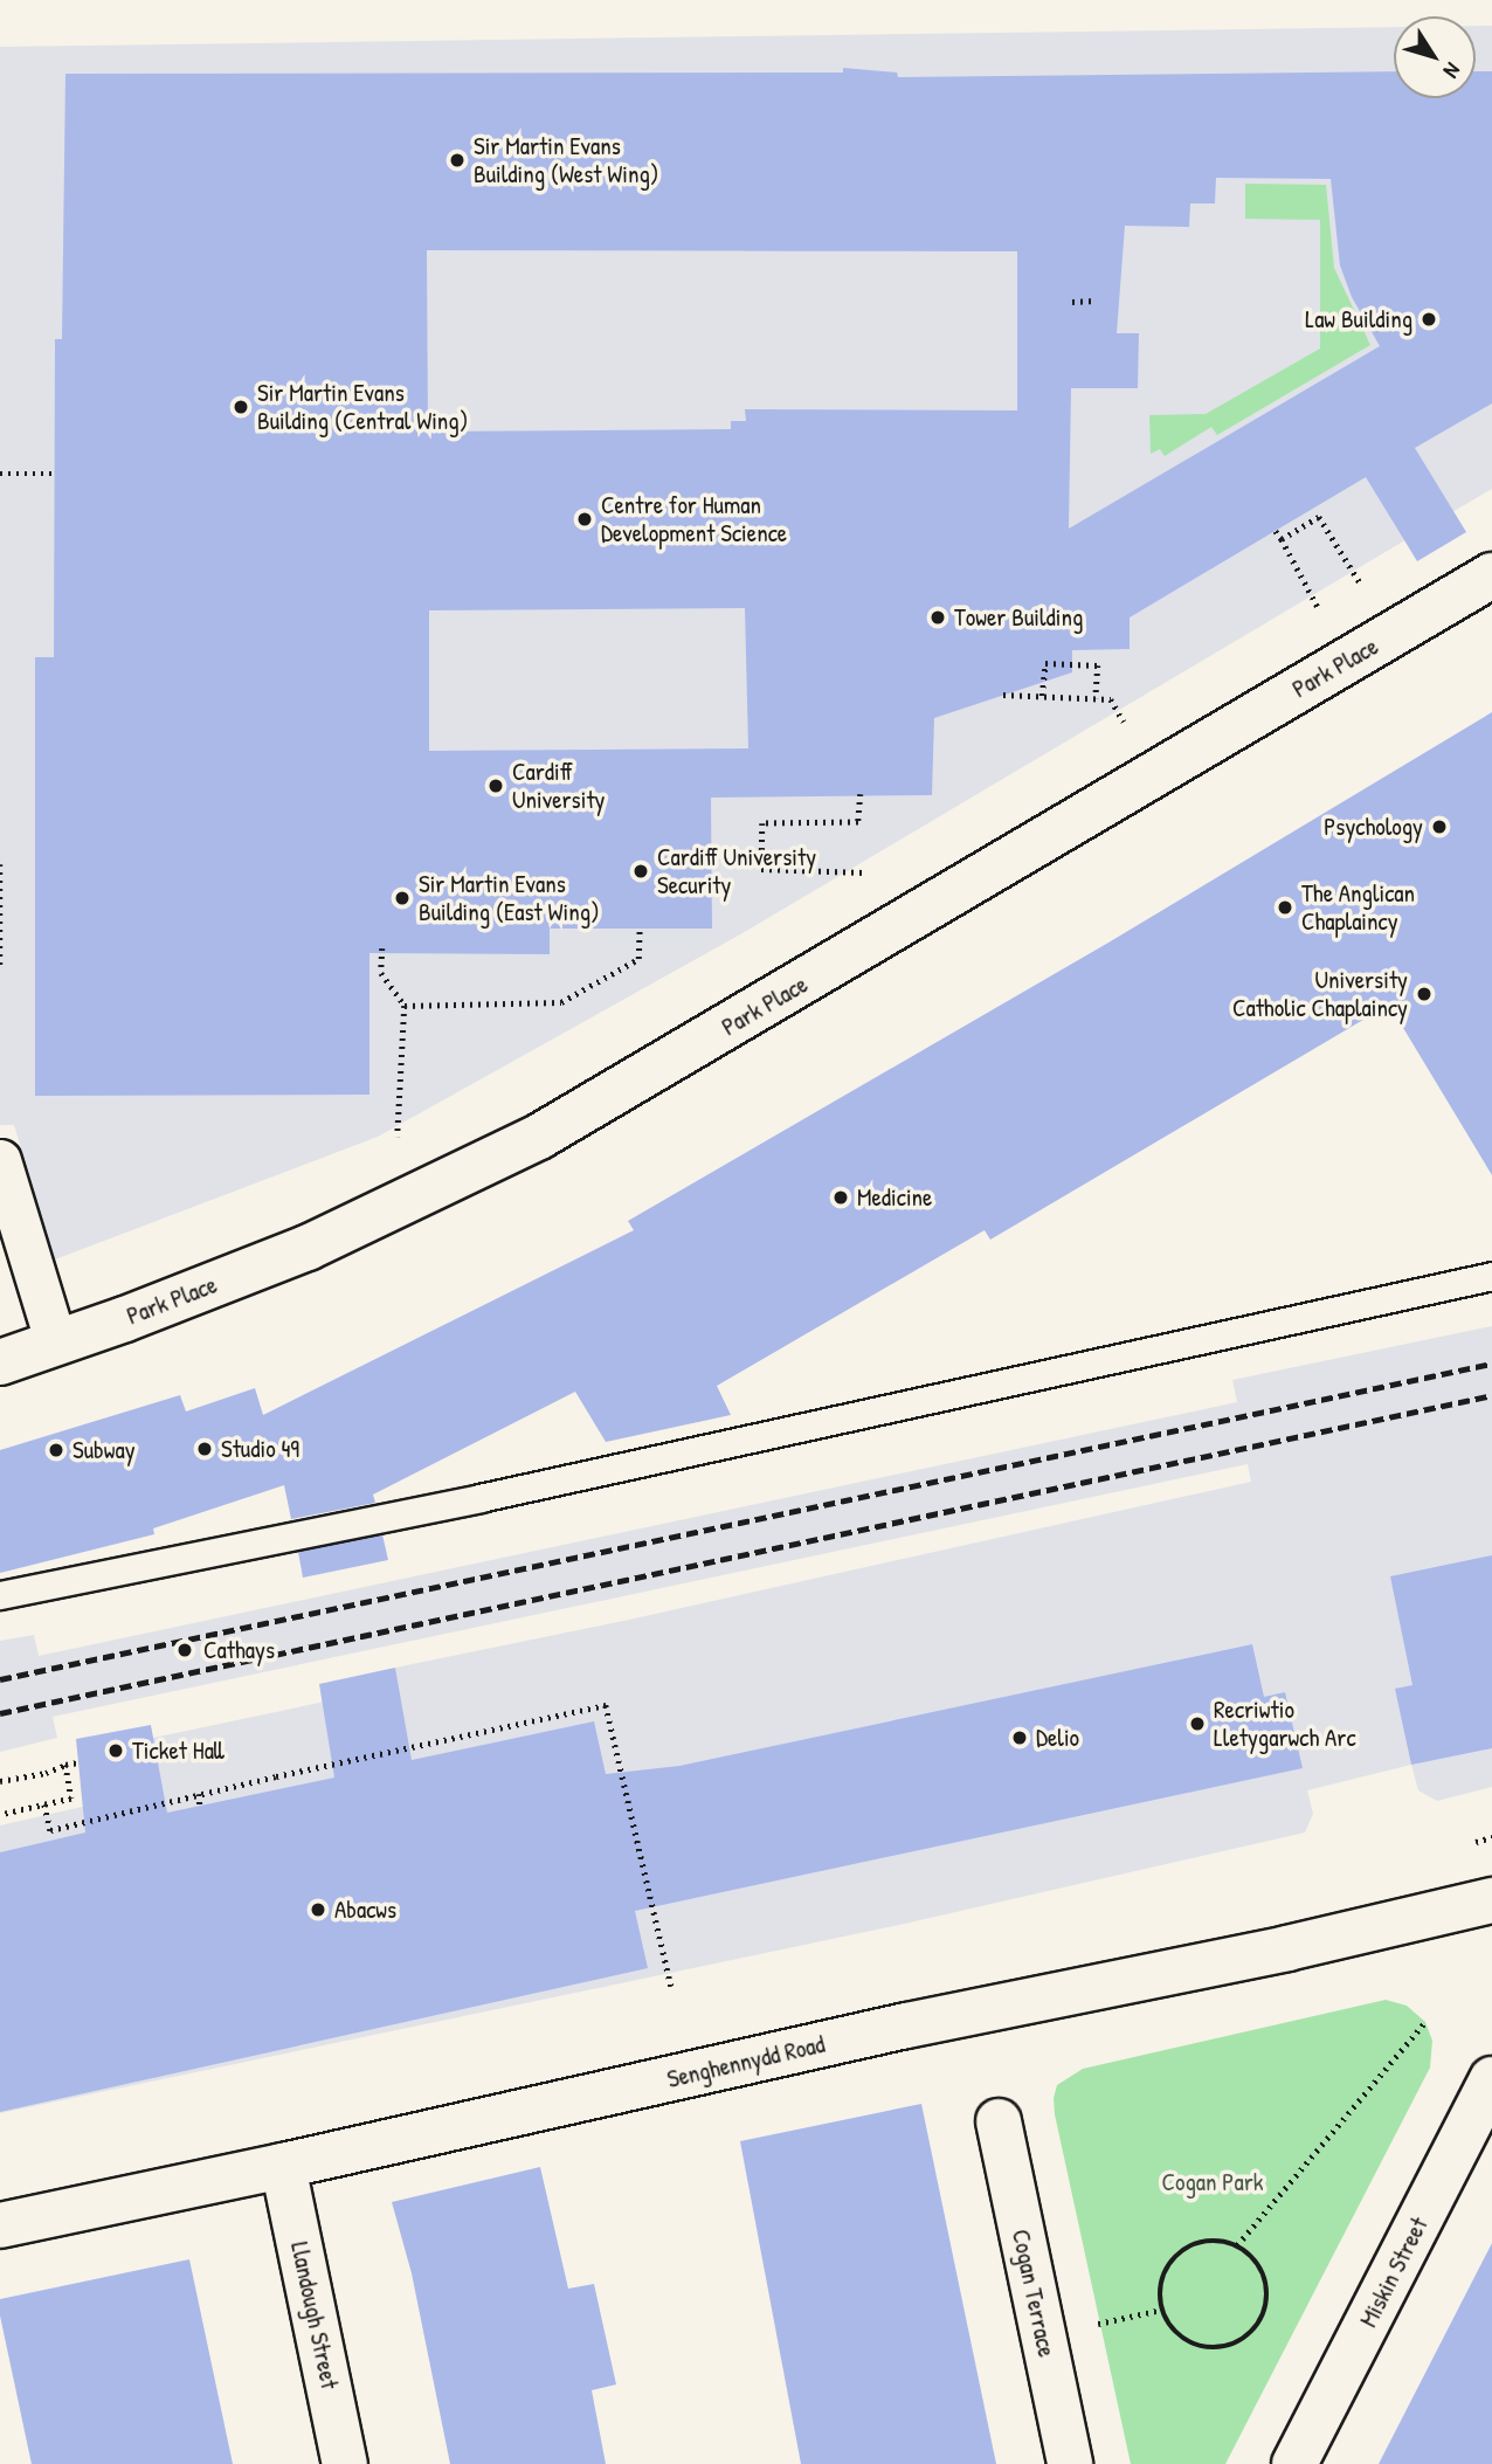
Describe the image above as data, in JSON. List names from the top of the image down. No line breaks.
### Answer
{"streets":{"street":["Park Place","Senghennydd Road","Miskin Street","Cogan Terrace","Llandough Street"]},"crossings":[["Senghennydd Road","Llandough Street"]],"parks":["Cogan Park"],"places":["Sir Martin Evans Building (West Wing)","Law Building","Sir Martin Evans Building (Central Wing)","Centre for Human Development Science","Tower Building","Cardiff University","Psychology","Cardiff University Security","Sir Martin Evans Building (East Wing)","The Anglican Chaplaincy","University Catholic Chaplaincy","Medicine","Studio 49","Subway","Cathays","Recriwtio Lletygarwch Arc","Delio","Ticket Hall","Abacws"],"north":"bottom right"}
